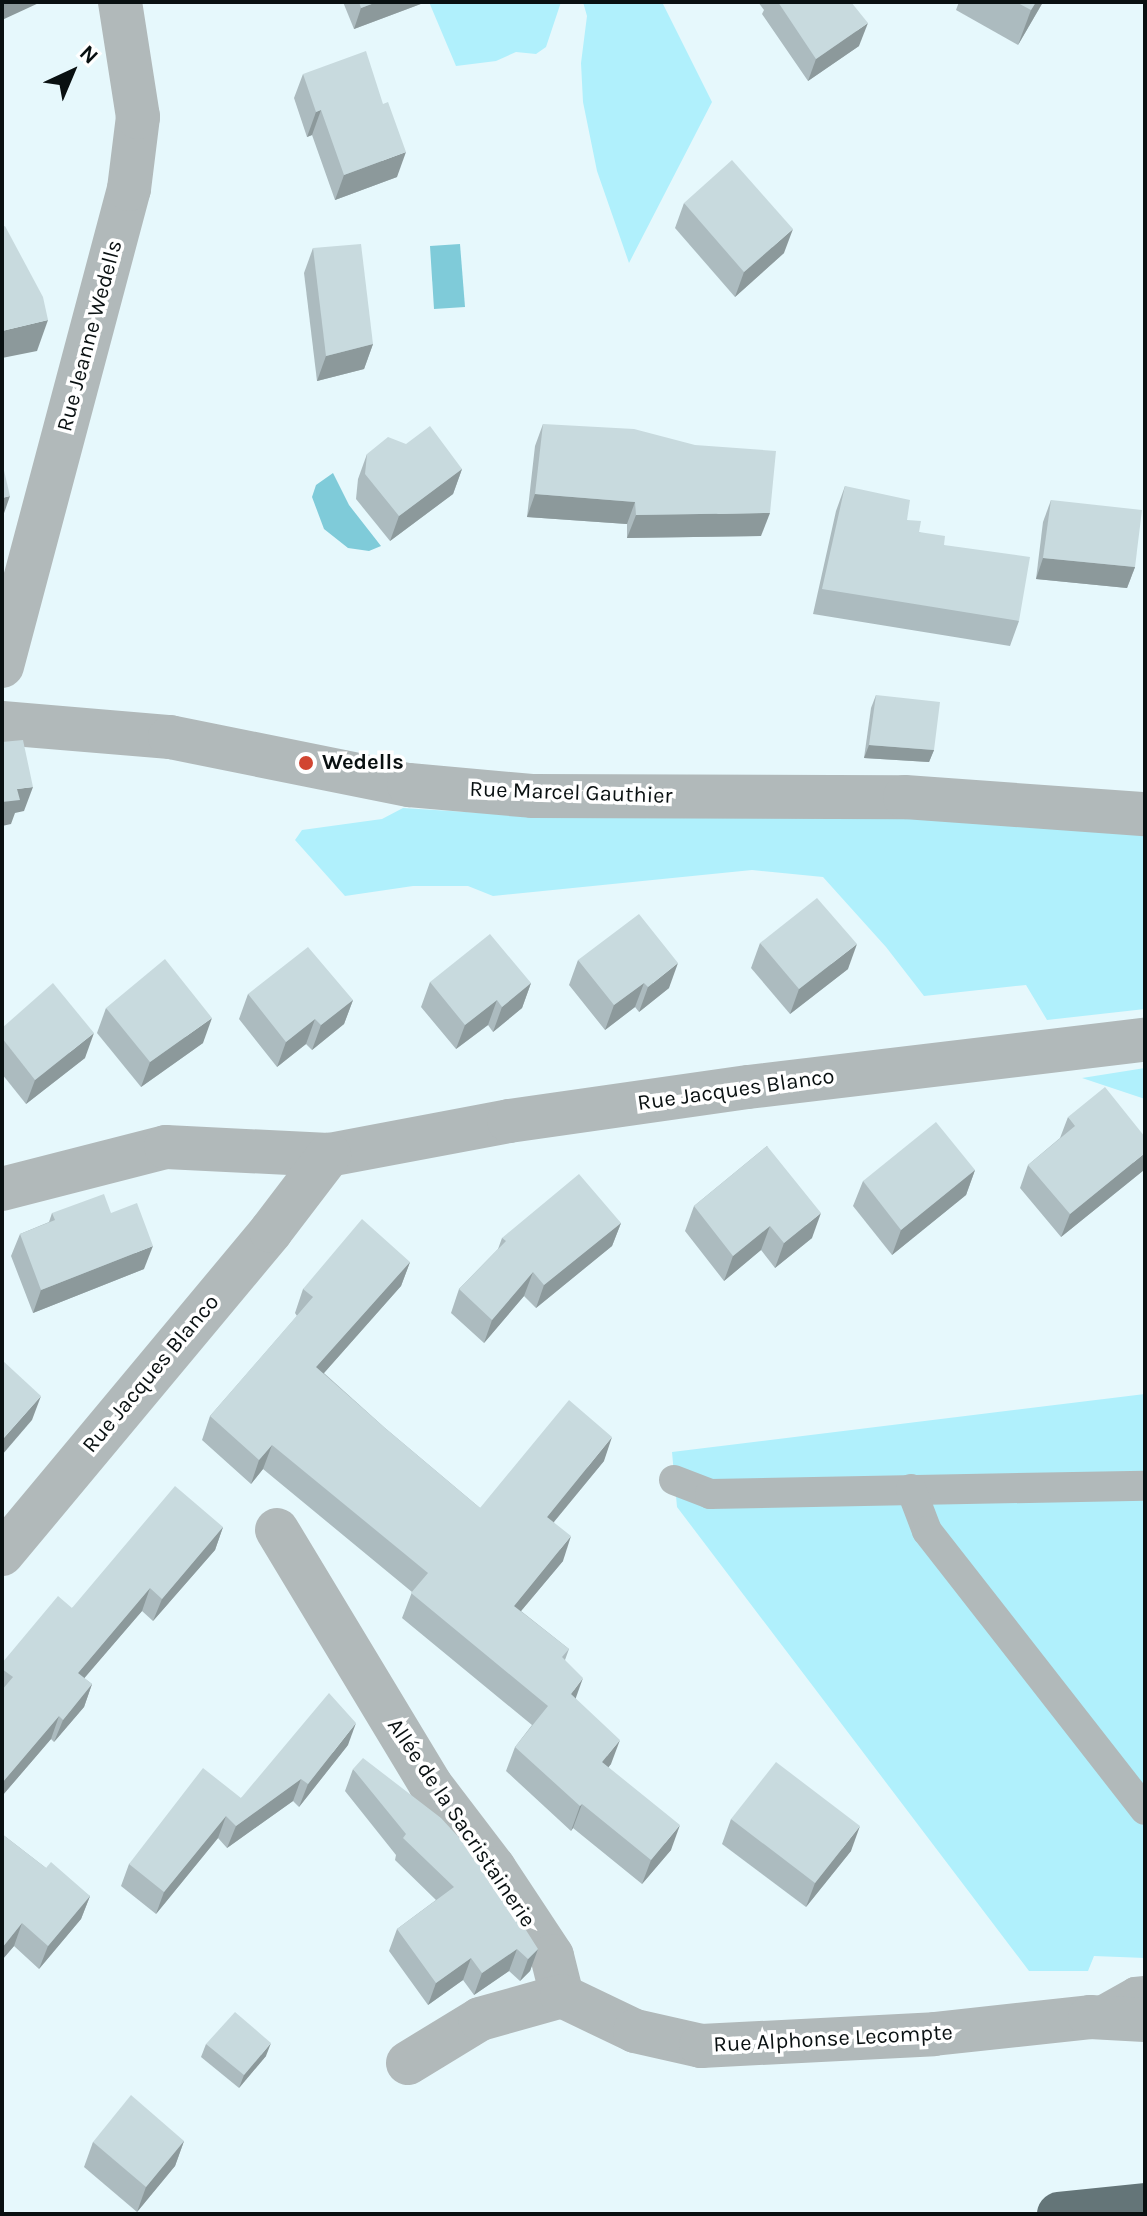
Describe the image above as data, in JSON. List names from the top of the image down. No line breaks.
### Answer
{"streets":{"street":["Rue Jeanne Wedells","Rue Marcel Gauthier","Rue Jacques Blanco","Allée de la Sacristainerie","Rue Alphonse Lecompte"]},"crossings":[["Allée de la Sacristainerie","Rue Alphonse Lecompte"]],"places":["Wedells"],"north":"top right"}
